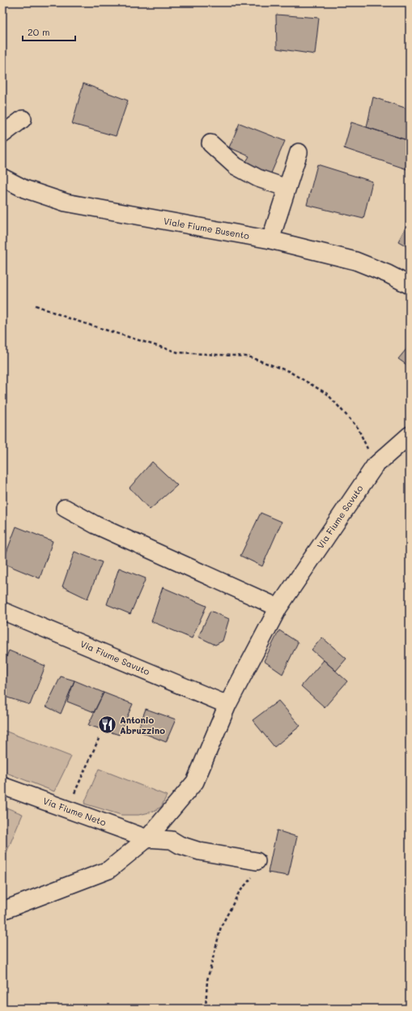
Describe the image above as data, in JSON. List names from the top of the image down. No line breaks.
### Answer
{"streets":{"street":["Viale Fiume Busento","Via Fiume Savuto","Via Fiume Neto"]},"crossings":[["Via Fiume Savuto","Via Fiume Neto"]],"places":{"restaurant":["Antonio Abruzzino"]},"scale_bar":"20 m"}
